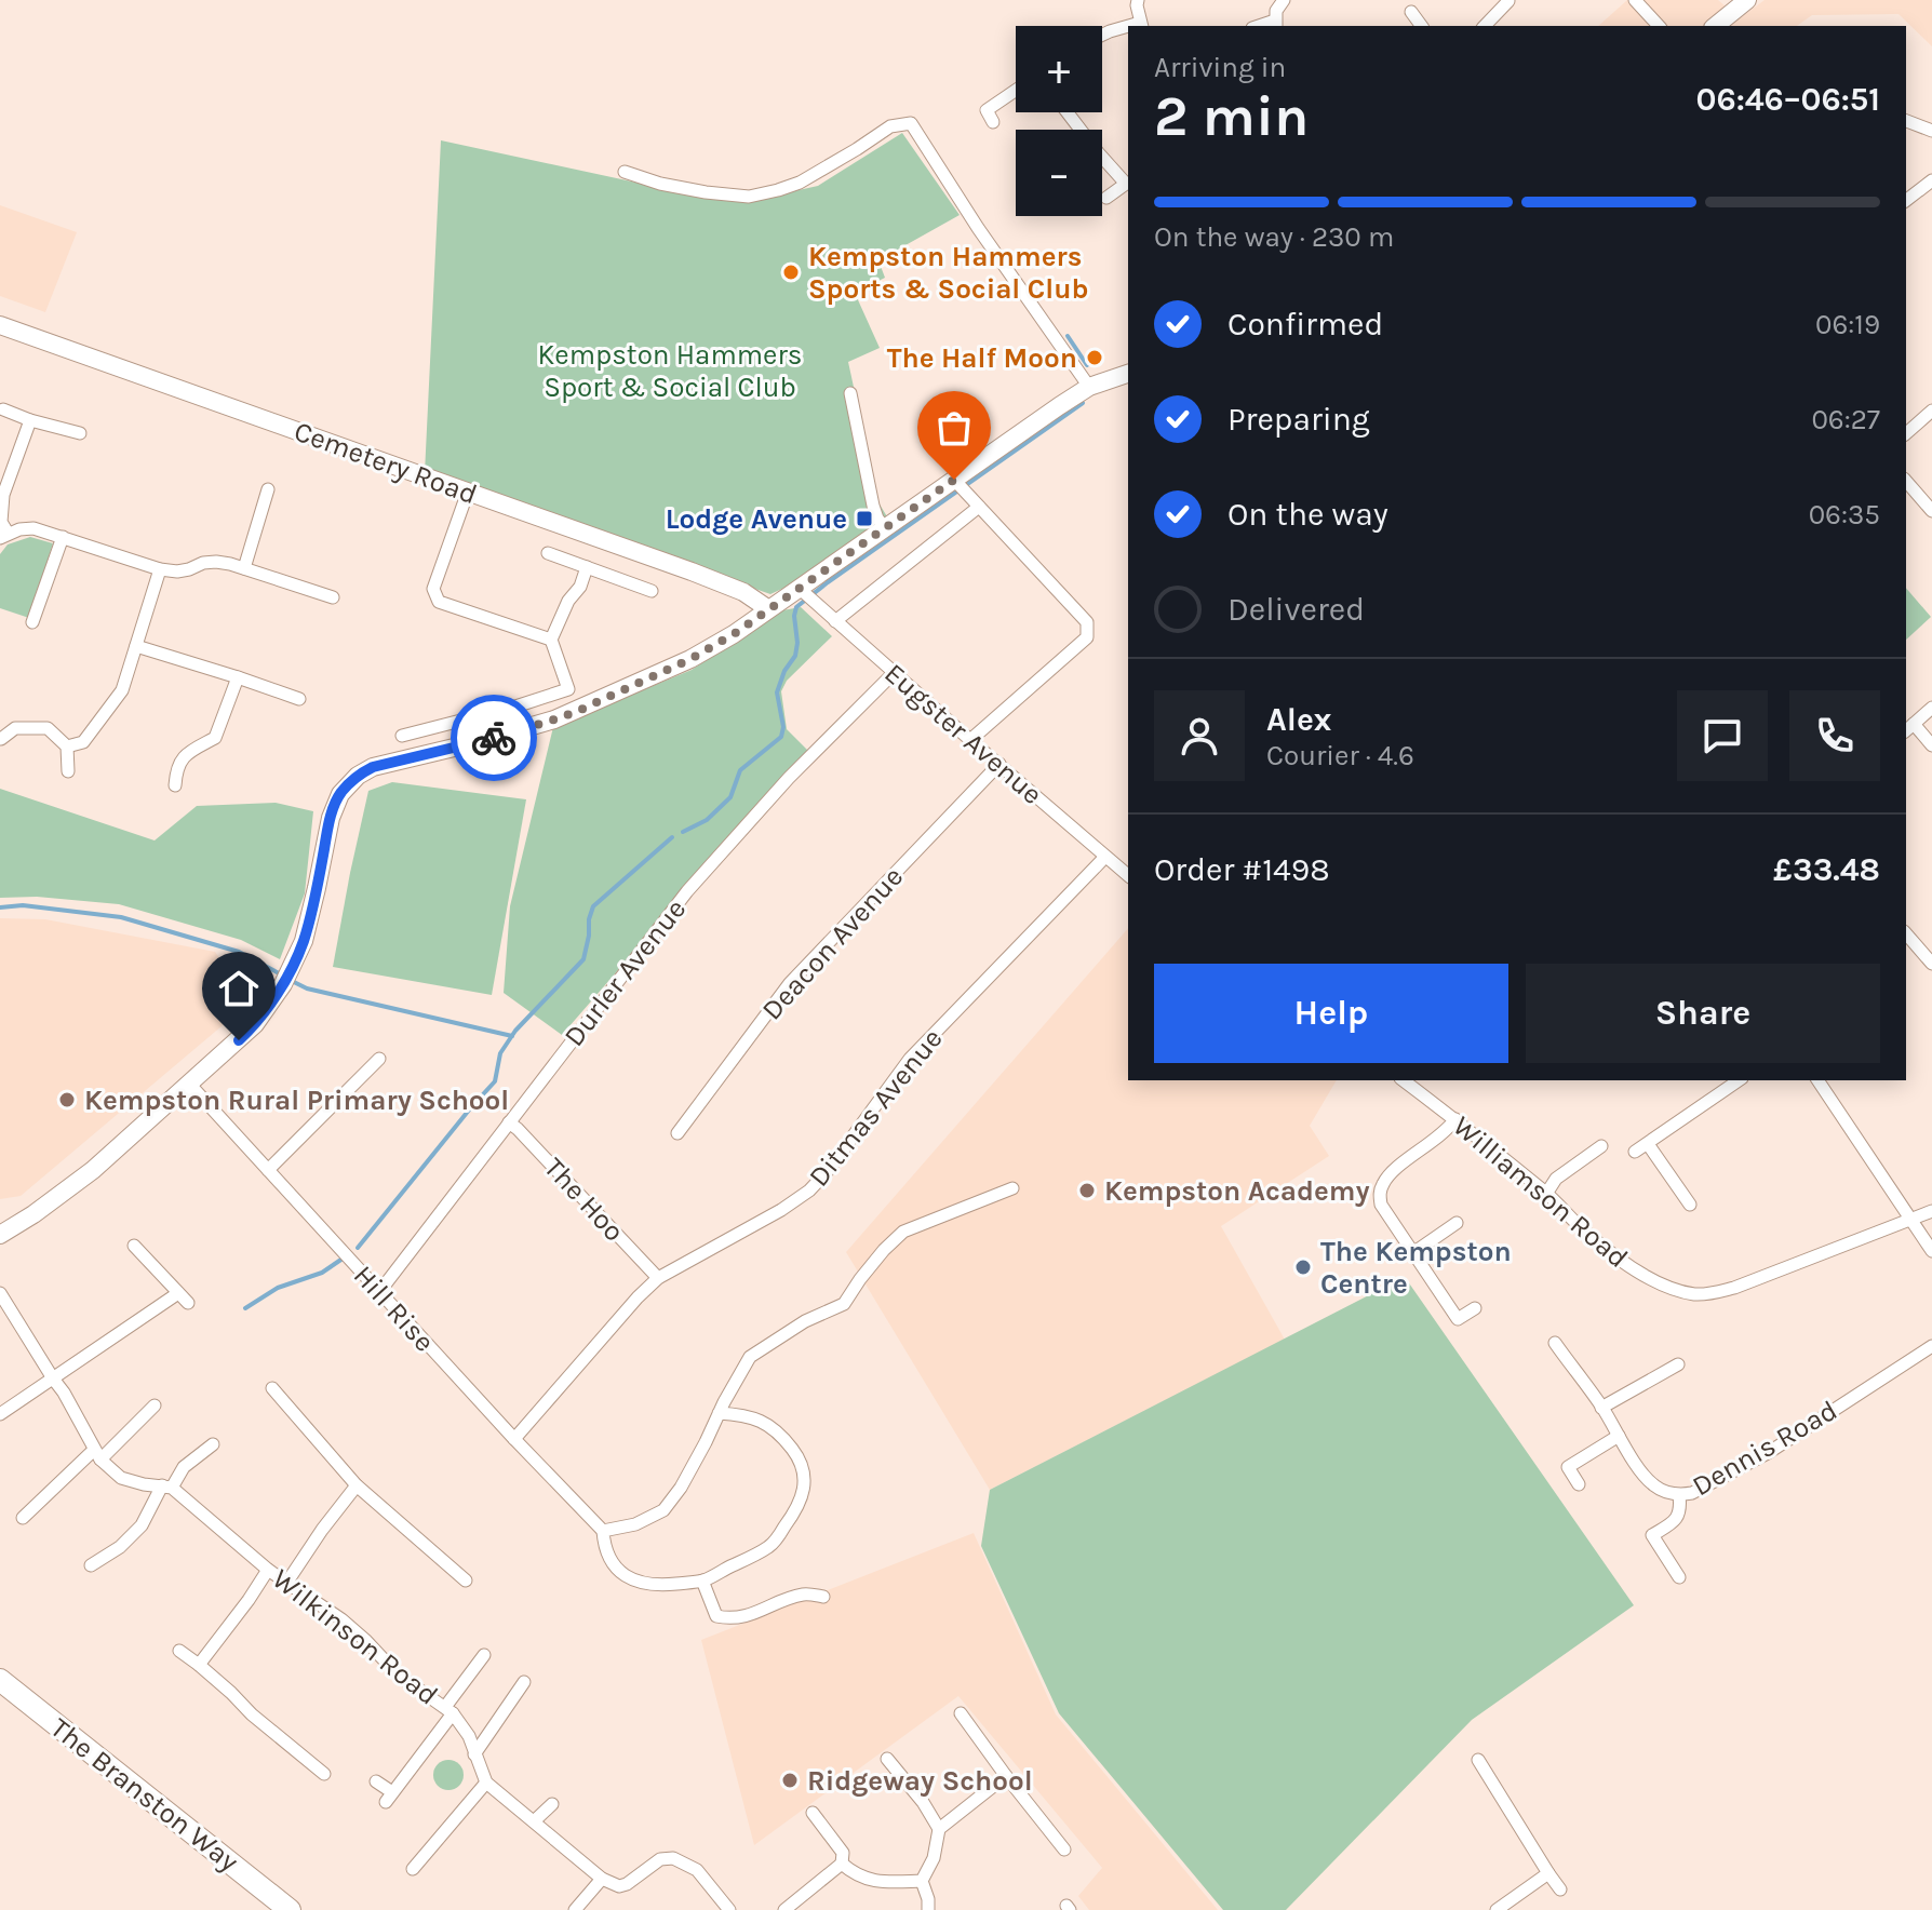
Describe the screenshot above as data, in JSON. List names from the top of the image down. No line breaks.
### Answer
{"streets":{"highway":["The Branston Way"],"main road":["Cemetery Road"],"street":["Eugster Avenue","Deacon Avenue","Durler Avenue","Ditmas Avenue","Williamson Road","The Hoo","Hill Rise","Dennis Road","Wilkinson Road"]},"crossings":[["Eugster Avenue","Deacon Avenue"],["Eugster Avenue","Durler Avenue"],["Eugster Avenue","Ditmas Avenue"],["Durler Avenue","The Hoo"],["Durler Avenue","Hill Rise"],["Ditmas Avenue","The Hoo"],["Ditmas Avenue","Hill Rise"]],"parks":["Kempston Hammers Sport & Social Club"],"places":{"other":["Kempston Hammers Sports & Social Club","The Half Moon","Kempston Rural Primary School","Kempston Academy","The Kempston Centre","Ridgeway School"],"transit":["Lodge Avenue"]},"page":{"map_buttons":["+","−"],"heading":["2 min","Arriving in","06:46–06:51"],"panel":["Alex","Courier · 4.6","Order #1498","£33.48"],"bar":"On the way · 230 m","list":[["Confirmed","06:19"],["Preparing","06:27"],["On the way","06:35"],"Delivered"],"buttons":["Help","Share"]}}
